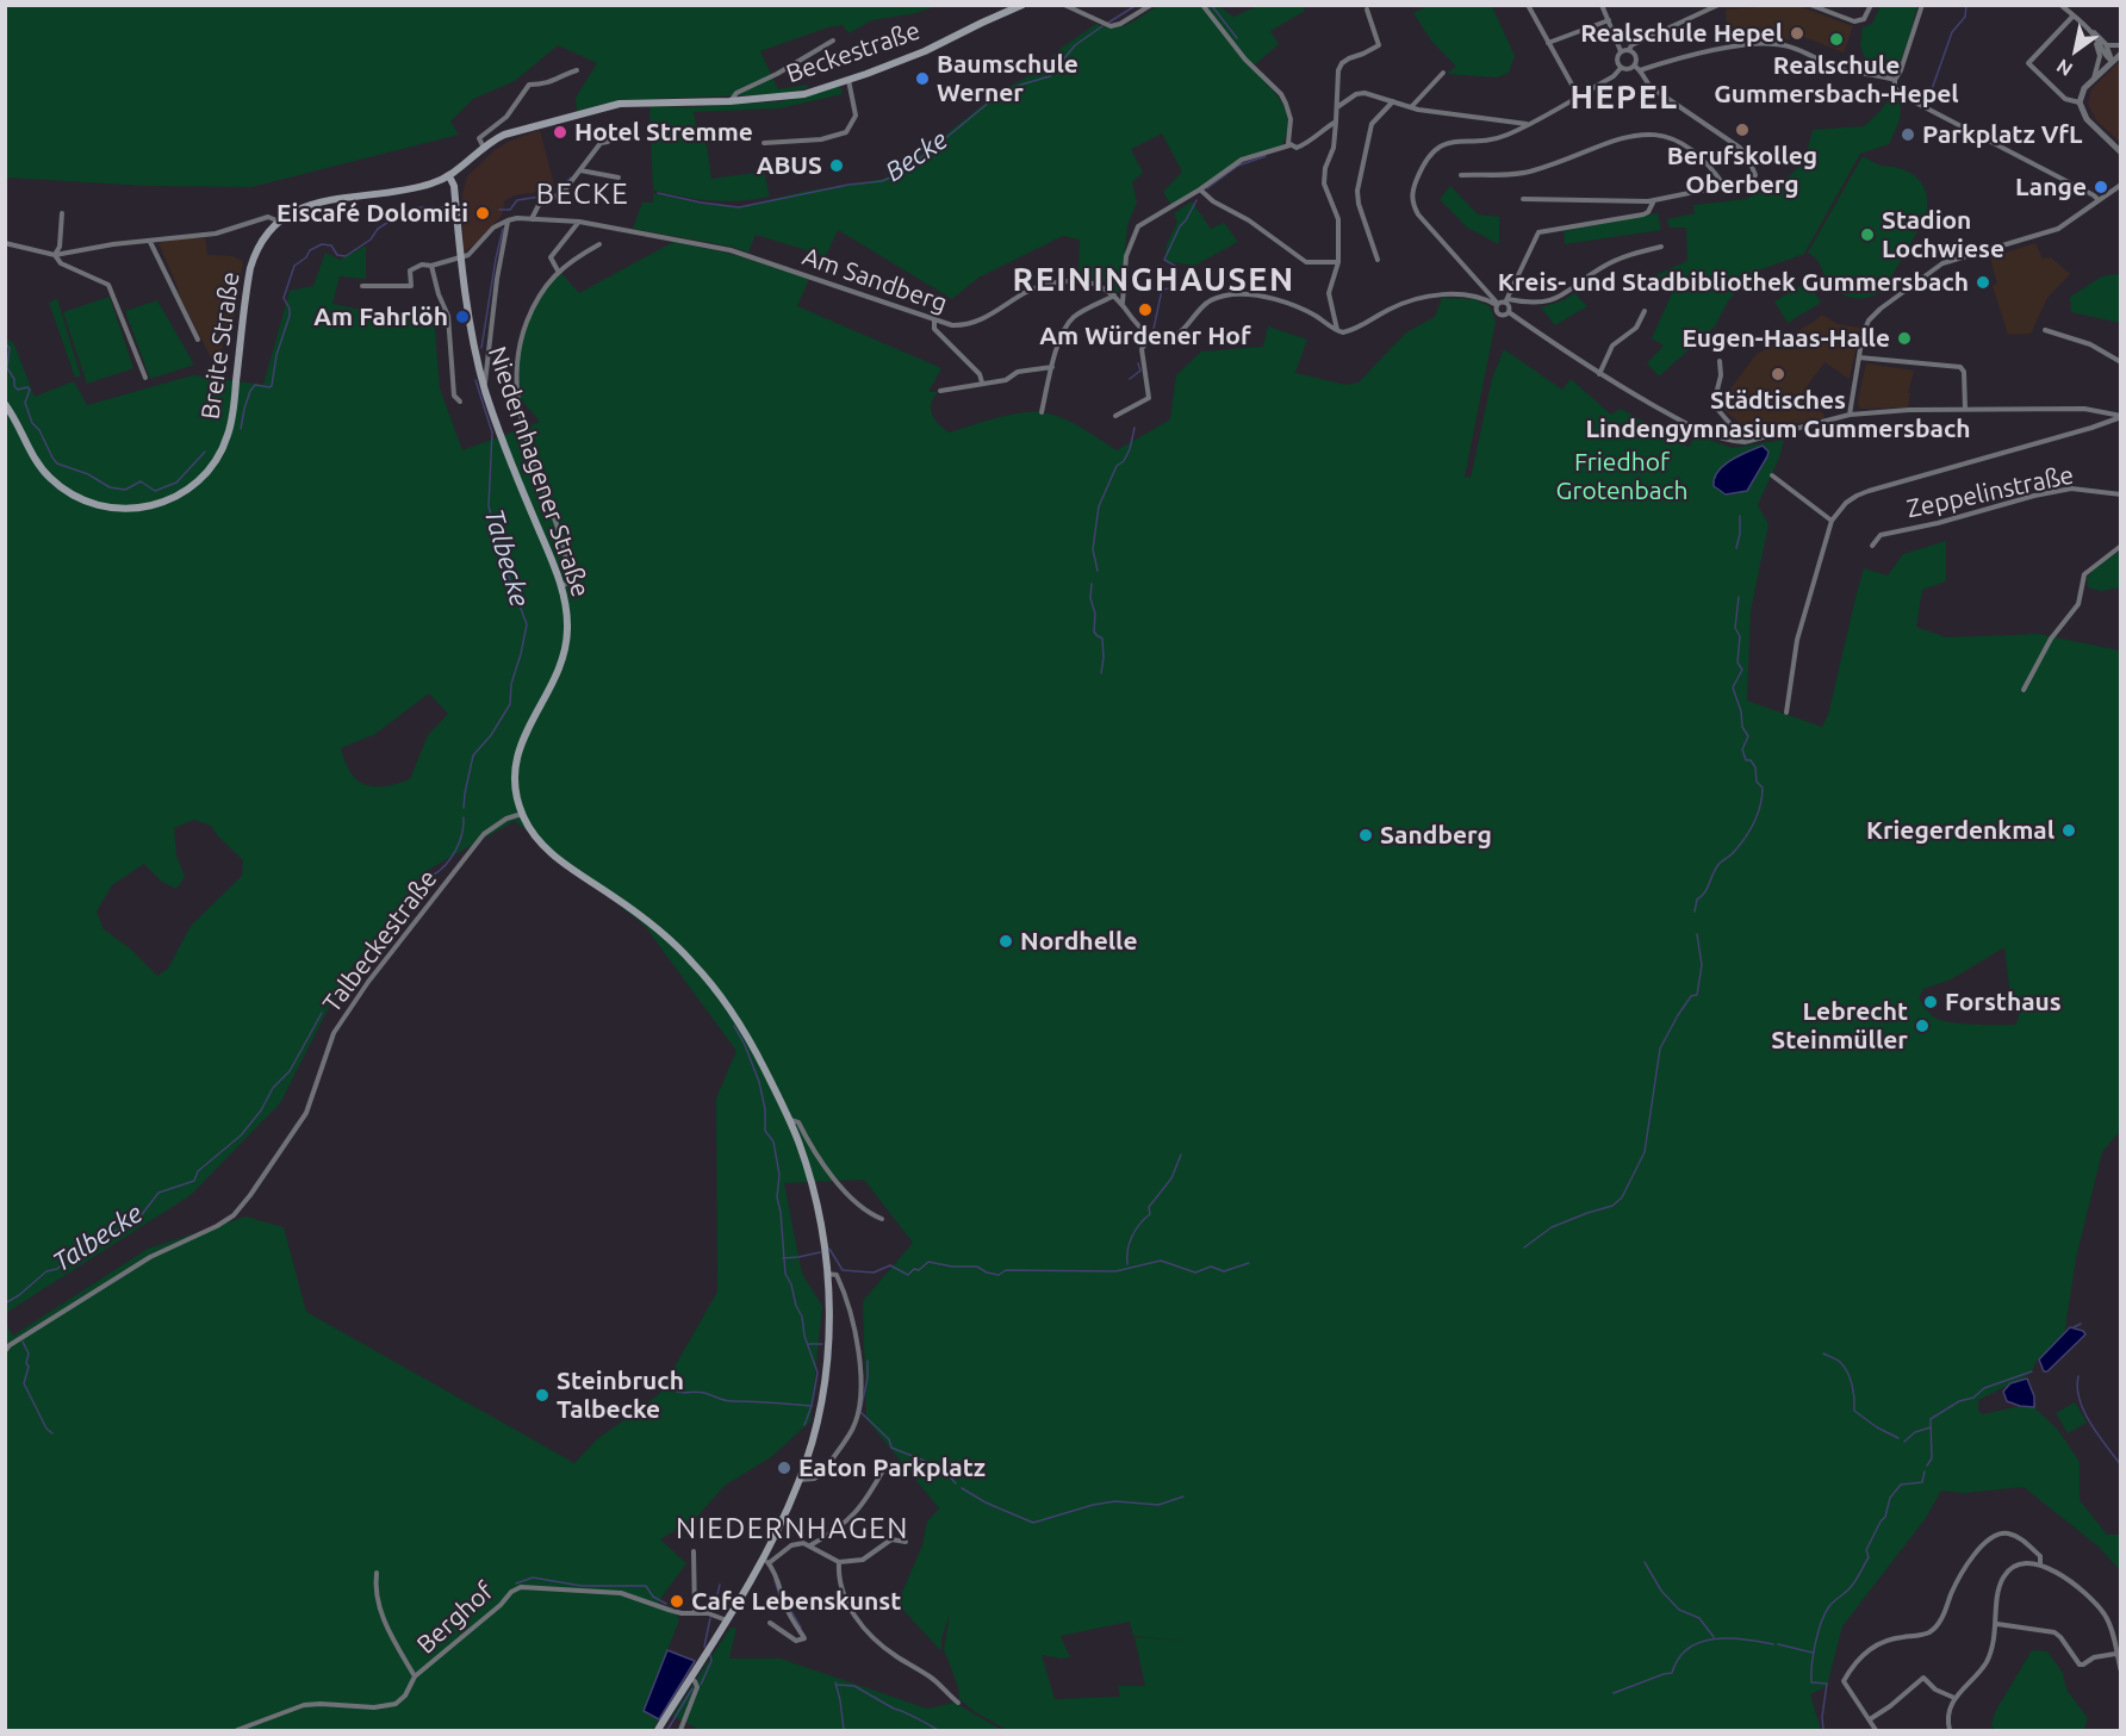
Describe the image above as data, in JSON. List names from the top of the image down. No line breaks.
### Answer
{"streets":{"main road":["Beckestraße","Breite Straße","Niedernhagener Straße"],"street":["Am Sandberg","Zeppelinstraße","Talbeckestraße","Berghof"]},"crossings":[["Beckestraße","Niedernhagener Straße"],["Niedernhagener Straße","Talbeckestraße"]],"districts":["HEPEL","BECKE","REININGHAUSEN","NIEDERNHAGEN"],"water":["Becke","Talbecke"],"parks":["Friedhof Grotenbach"],"places":["Realschule Hepel","Realschule Gummersbach-Hepel","Baumschule Werner","Berufskolleg Oberberg","Hotel Stremme","Parkplatz VfL","ABUS","Lange","Eiscafé Dolomiti","Stadion Lochwiese","Kreis- und Stadbibliothek Gummersbach","Am Würdener Hof","Am Fahrlöh","Eugen-Haas-Halle","Städtisches Lindengymnasium Gummersbach","Kriegerdenkmal","Sandberg","Nordhelle","Forsthaus","Lebrecht Steinmüller","Steinbruch Talbecke","Eaton Parkplatz","Cafe Lebenskunst"],"north":"bottom left"}
